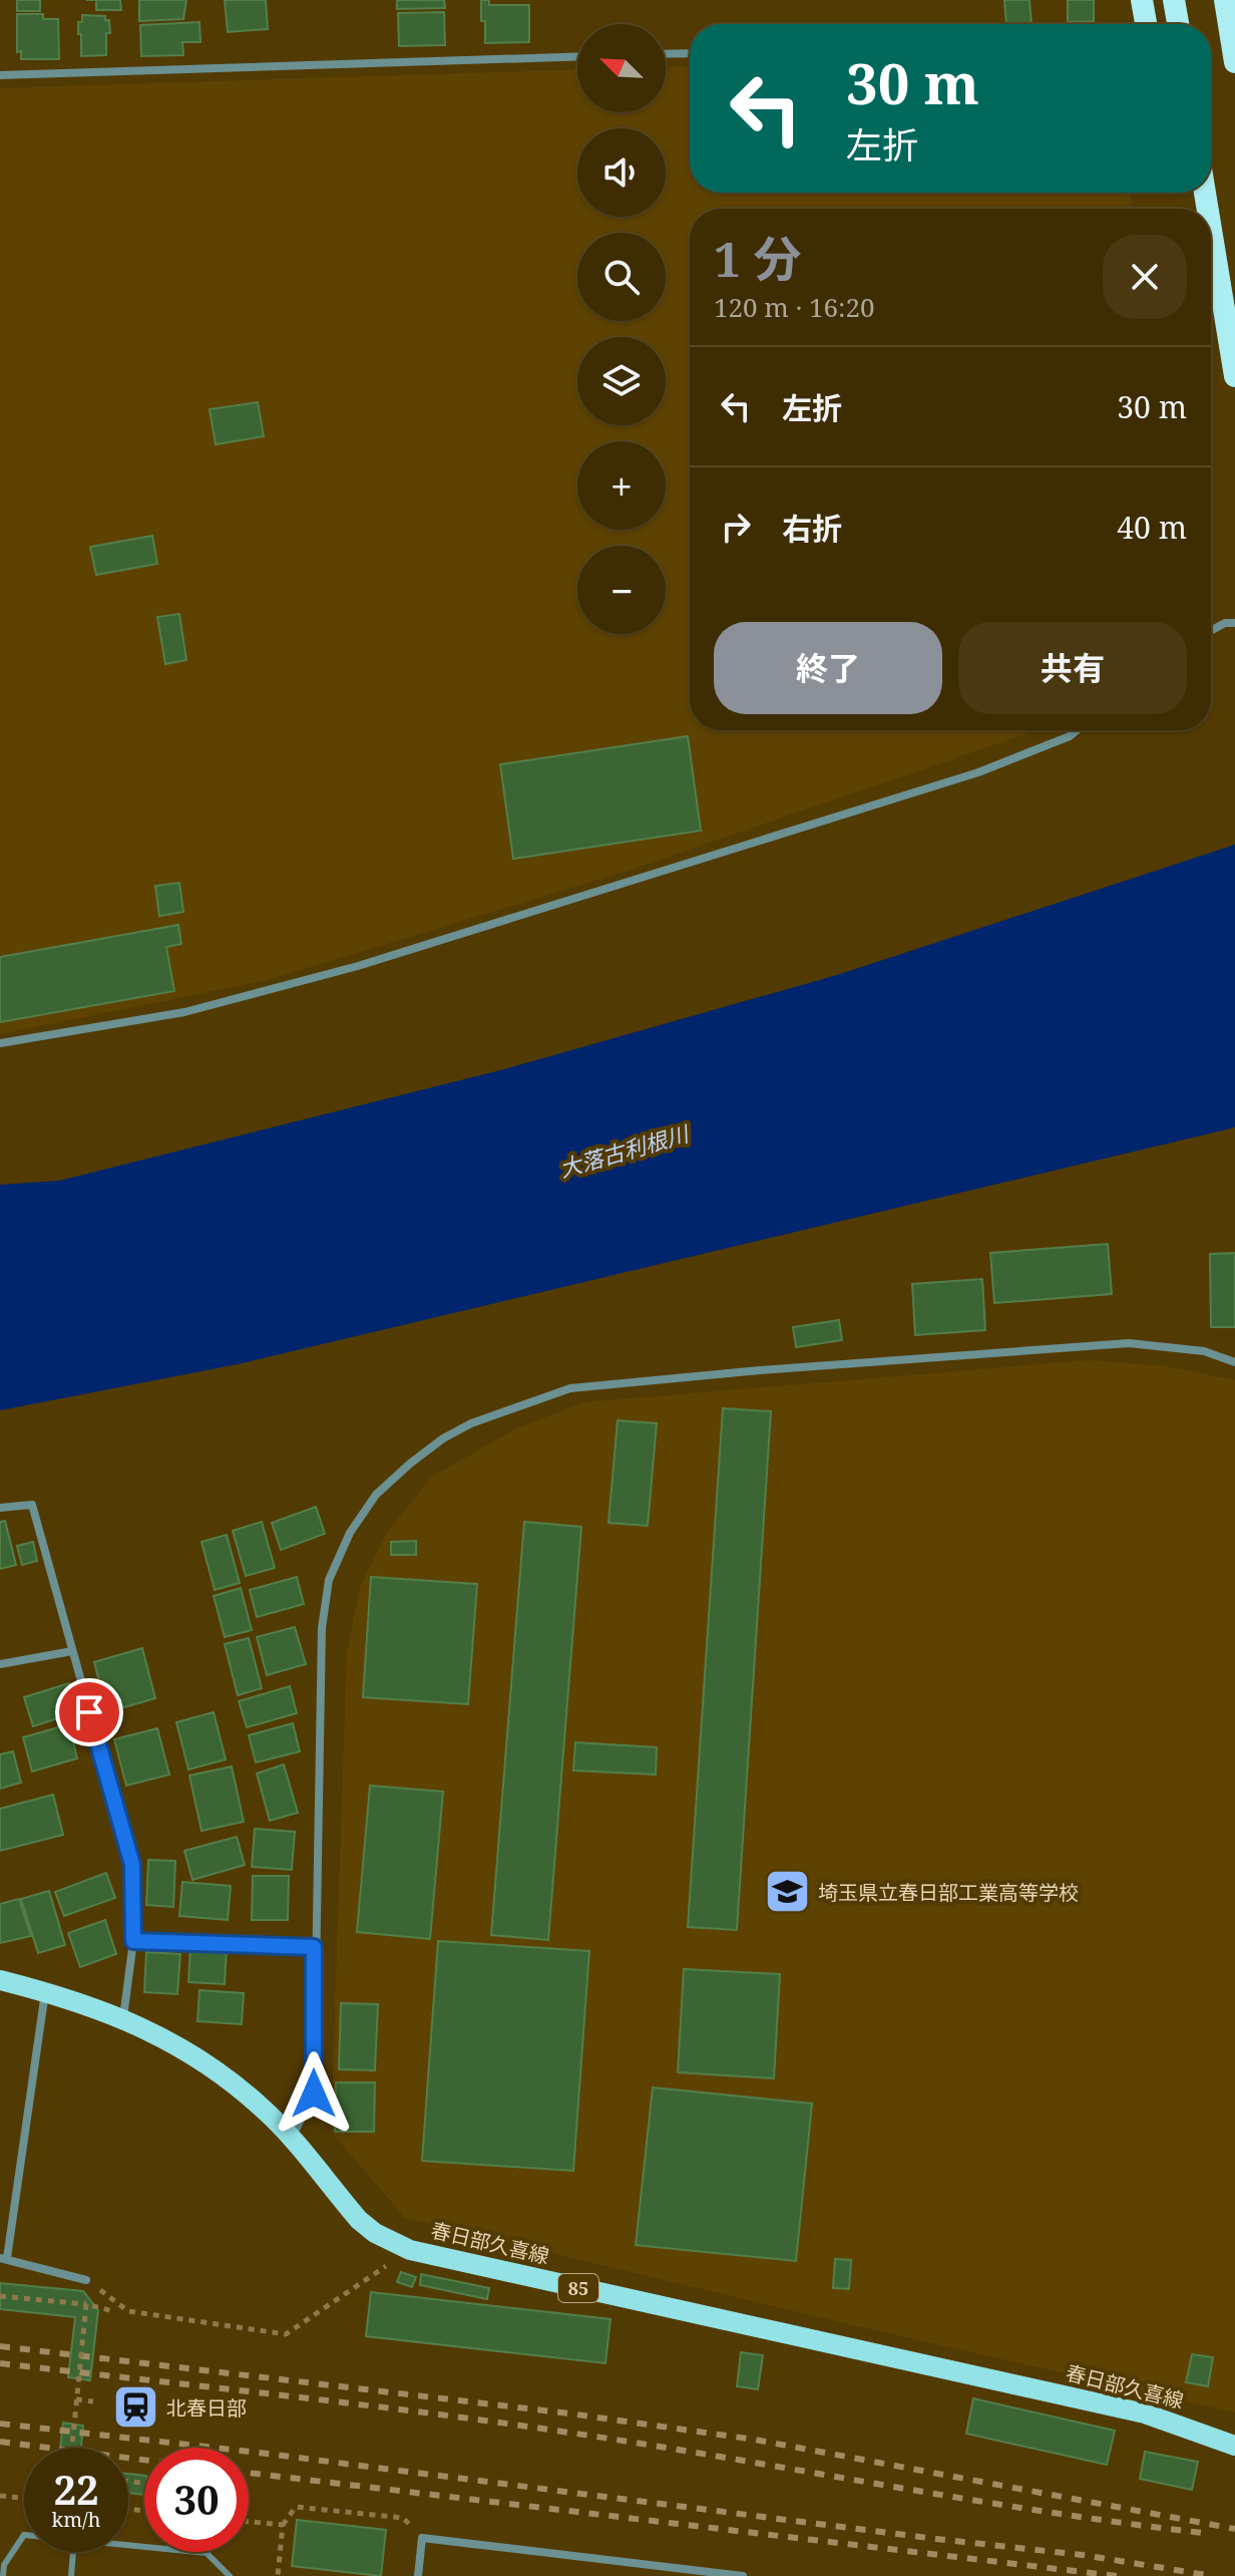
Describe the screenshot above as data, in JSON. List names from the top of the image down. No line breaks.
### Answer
{"streets":{"main road":["春日部久喜線","85"]},"water":["大落古利根川"],"places":{"school or university":["埼玉県立春日部工業高等学校"],"station":["北春日部"]},"north":"top left","page":{"map_buttons":["+","−"],"turn":["30 m","左折"],"heading":["1 分","120 m · 16:20"],"list":[{"name":"左折","value":"30 m"},{"name":"右折","value":"40 m"}],"buttons":["終了","共有"],"speed":"22 km/h","limit":"30"}}
